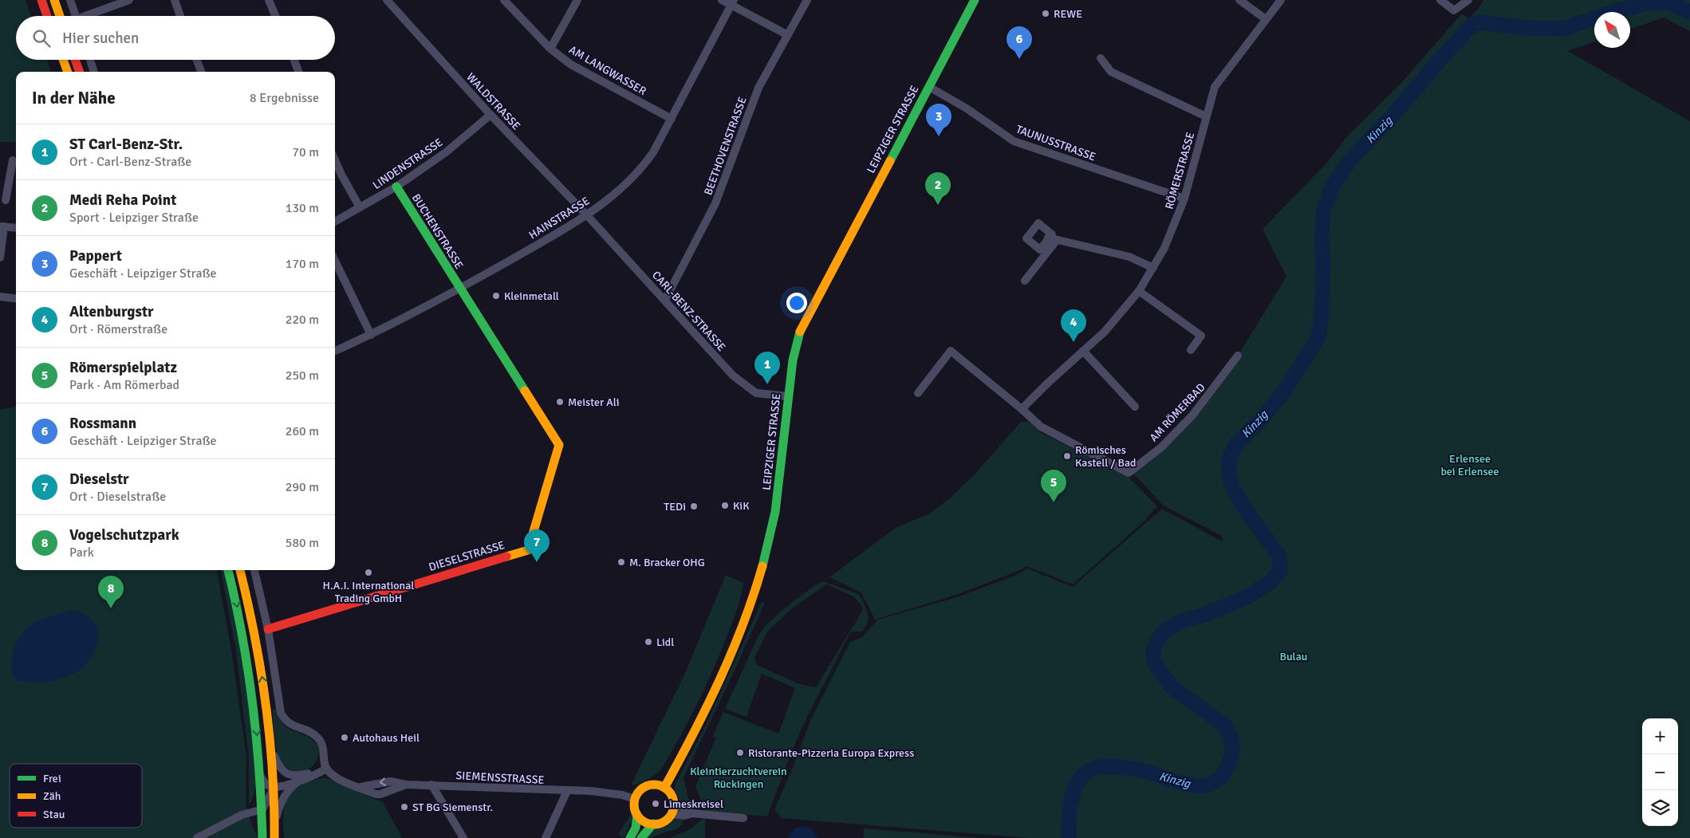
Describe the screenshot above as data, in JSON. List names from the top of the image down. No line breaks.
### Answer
{"streets":{"main road":["LEIPZIGER STRASSE","BUCHENSTRASSE","DIESELSTRASSE"],"street":["AM LANGWASSER","WALDSTRASSE","TAUNUSSTRASSE","BEETHOVENSTRASSE","LINDENSTRASSE","RÖMERSTRASSE","HAINSTRASSE","CARL-BENZ-STRASSE","AM RÖMERBAD","SIEMENSSTRASSE"]},"crossings":[["AM LANGWASSER","HAINSTRASSE"],["WALDSTRASSE","LINDENSTRASSE"],["WALDSTRASSE","HAINSTRASSE"],["WALDSTRASSE","CARL-BENZ-STRASSE"],["LEIPZIGER STRASSE","TAUNUSSTRASSE"],["LEIPZIGER STRASSE","CARL-BENZ-STRASSE"],["LEIPZIGER STRASSE","SIEMENSSTRASSE"],["TAUNUSSTRASSE","RÖMERSTRASSE"],["BEETHOVENSTRASSE","CARL-BENZ-STRASSE"],["LINDENSTRASSE","BUCHENSTRASSE"],["RÖMERSTRASSE","AM RÖMERBAD"],["HAINSTRASSE","BUCHENSTRASSE"],["HAINSTRASSE","CARL-BENZ-STRASSE"],["HAINSTRASSE","DIESELSTRASSE"],["BUCHENSTRASSE","DIESELSTRASSE"]],"water":["Kinzig"],"parks":["Erlensee bei Erlensee","Bulau","Kleintierzuchtverein Rückingen"],"places":["REWE","Kleinmetall","Meister Ali","Römisches Kastell / Bad","KiK","TEDi","M. Bracker OHG","H.A.I. International Trading GmbH","Lidl","Autohaus Heil","Ristorante-Pizzeria Europa Express","Limeskreisel","ST BG Siemenstr."],"legend":["Frei","Zäh","Stau"],"north":"top left","page":{"search":"Hier suchen","pins":["6","3","2","4","1","5","7","8"],"heading":["In der Nähe","8 Ergebnisse"],"list":[{"mark":"1","name":"ST Carl-Benz-Str.","note":"Ort · Carl-Benz-Straße","value":"70 m"},{"mark":"2","name":"Medi Reha Point","note":"Sport · Leipziger Straße","value":"130 m"},{"mark":"3","name":"Pappert","note":"Geschäft · Leipziger Straße","value":"170 m"},{"mark":"4","name":"Altenburgstr","note":"Ort · Römerstraße","value":"220 m"},{"mark":"5","name":"Römerspielplatz","note":"Park · Am Römerbad","value":"250 m"},{"mark":"6","name":"Rossmann","note":"Geschäft · Leipziger Straße","value":"260 m"},{"mark":"7","name":"Dieselstr","note":"Ort · Dieselstraße","value":"290 m"},{"mark":"8","name":"Vogelschutzpark","note":"Park","value":"580 m"}],"map_buttons":["+","−"]}}
